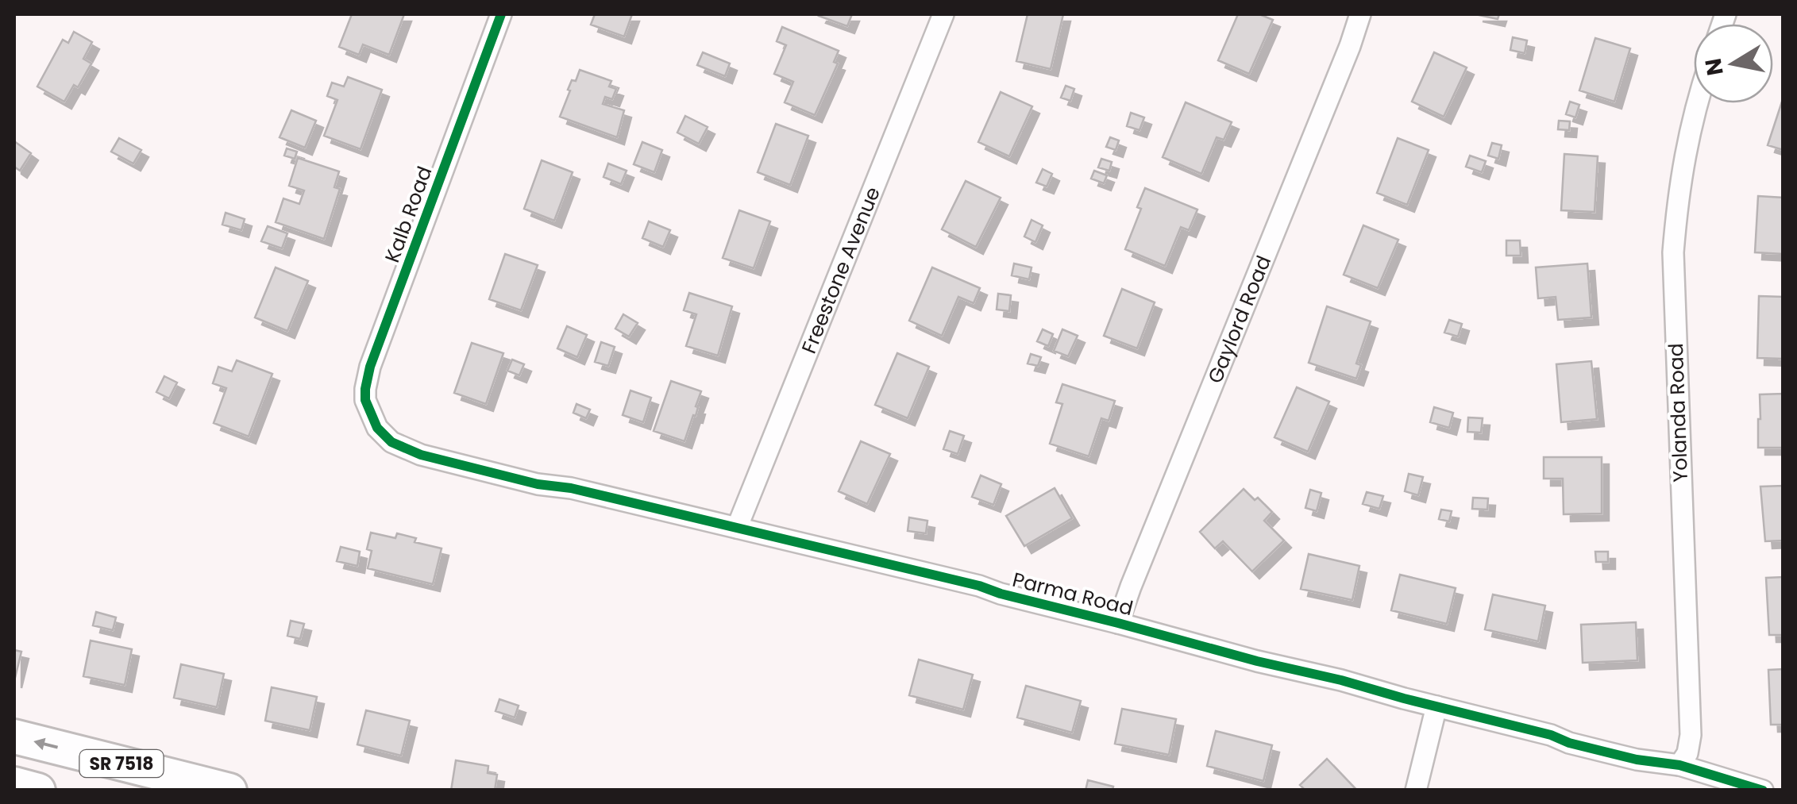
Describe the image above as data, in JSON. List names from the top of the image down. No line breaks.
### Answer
{"streets":{"highway":["SR 7518"],"street":["Kalb Road","Freestone Avenue","Gaylord Road","Yolanda Road","Parma Road"]},"crossings":[["Kalb Road","Parma Road"],["Freestone Avenue","Parma Road"],["Gaylord Road","Parma Road"],["Yolanda Road","Parma Road"]],"north":"left"}
